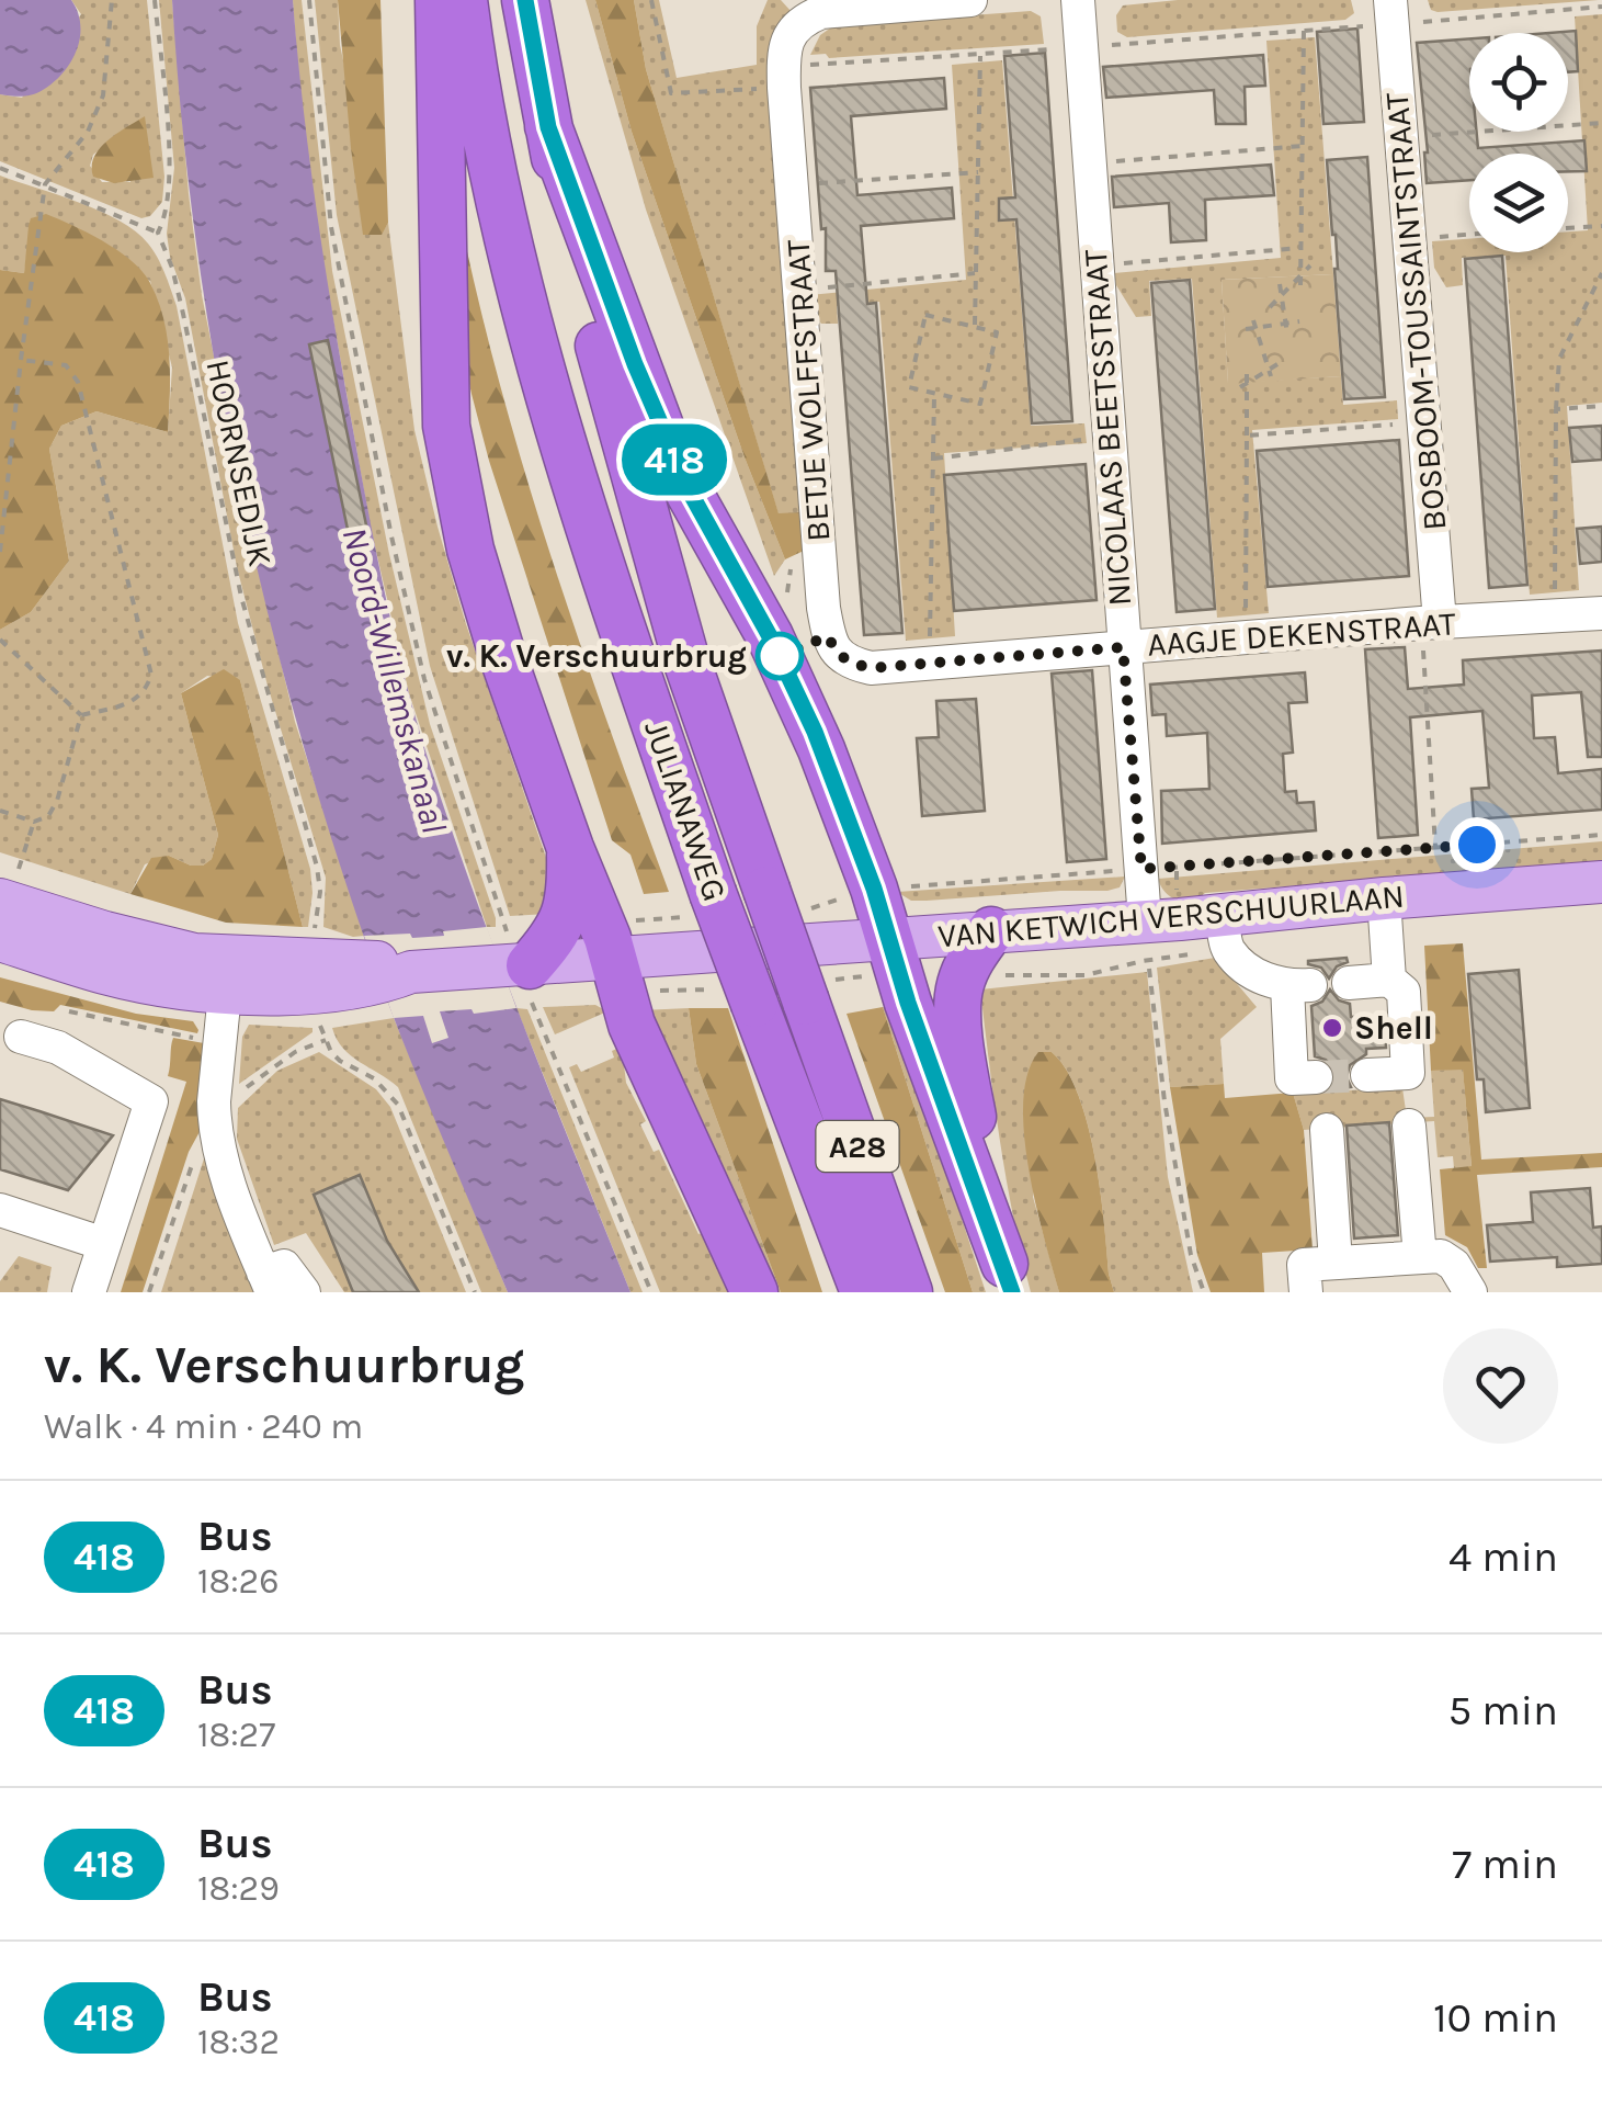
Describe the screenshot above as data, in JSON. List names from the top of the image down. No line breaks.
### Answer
{"streets":{"highway":["JULIANAWEG","A28"],"main road":["VAN KETWICH VERSCHUURLAAN"],"street":["BOSBOOM-TOUSSAINTSTRAAT","BETJE WOLFFSTRAAT","NICOLAAS BEETSSTRAAT","AAGJE DEKENSTRAAT"],"path":["HOORNSEDIJK"]},"crossings":[["BOSBOOM-TOUSSAINTSTRAAT","AAGJE DEKENSTRAAT"],["BETJE WOLFFSTRAAT","AAGJE DEKENSTRAAT"],["NICOLAAS BEETSSTRAAT","AAGJE DEKENSTRAAT"],["NICOLAAS BEETSSTRAAT","VAN KETWICH VERSCHUURLAAN"],["JULIANAWEG","VAN KETWICH VERSCHUURLAAN"],["JULIANAWEG","A28"],["VAN KETWICH VERSCHUURLAAN","A28"]],"water":["Noord-Willemskanaal"],"places":["v. K. Verschuurbrug","Shell"],"lines":["bus line 418"],"page":{"on_map":"418","heading":["v. K. Verschuurbrug","Walk · 4 min · 240 m"],"list":[{"mark":"418","name":"Bus","note":"18:26","value":"4 min"},{"mark":"418","name":"Bus","note":"18:27","value":"5 min"},{"mark":"418","name":"Bus","note":"18:29","value":"7 min"},{"mark":"418","name":"Bus","note":"18:32","value":"10 min"}]}}
